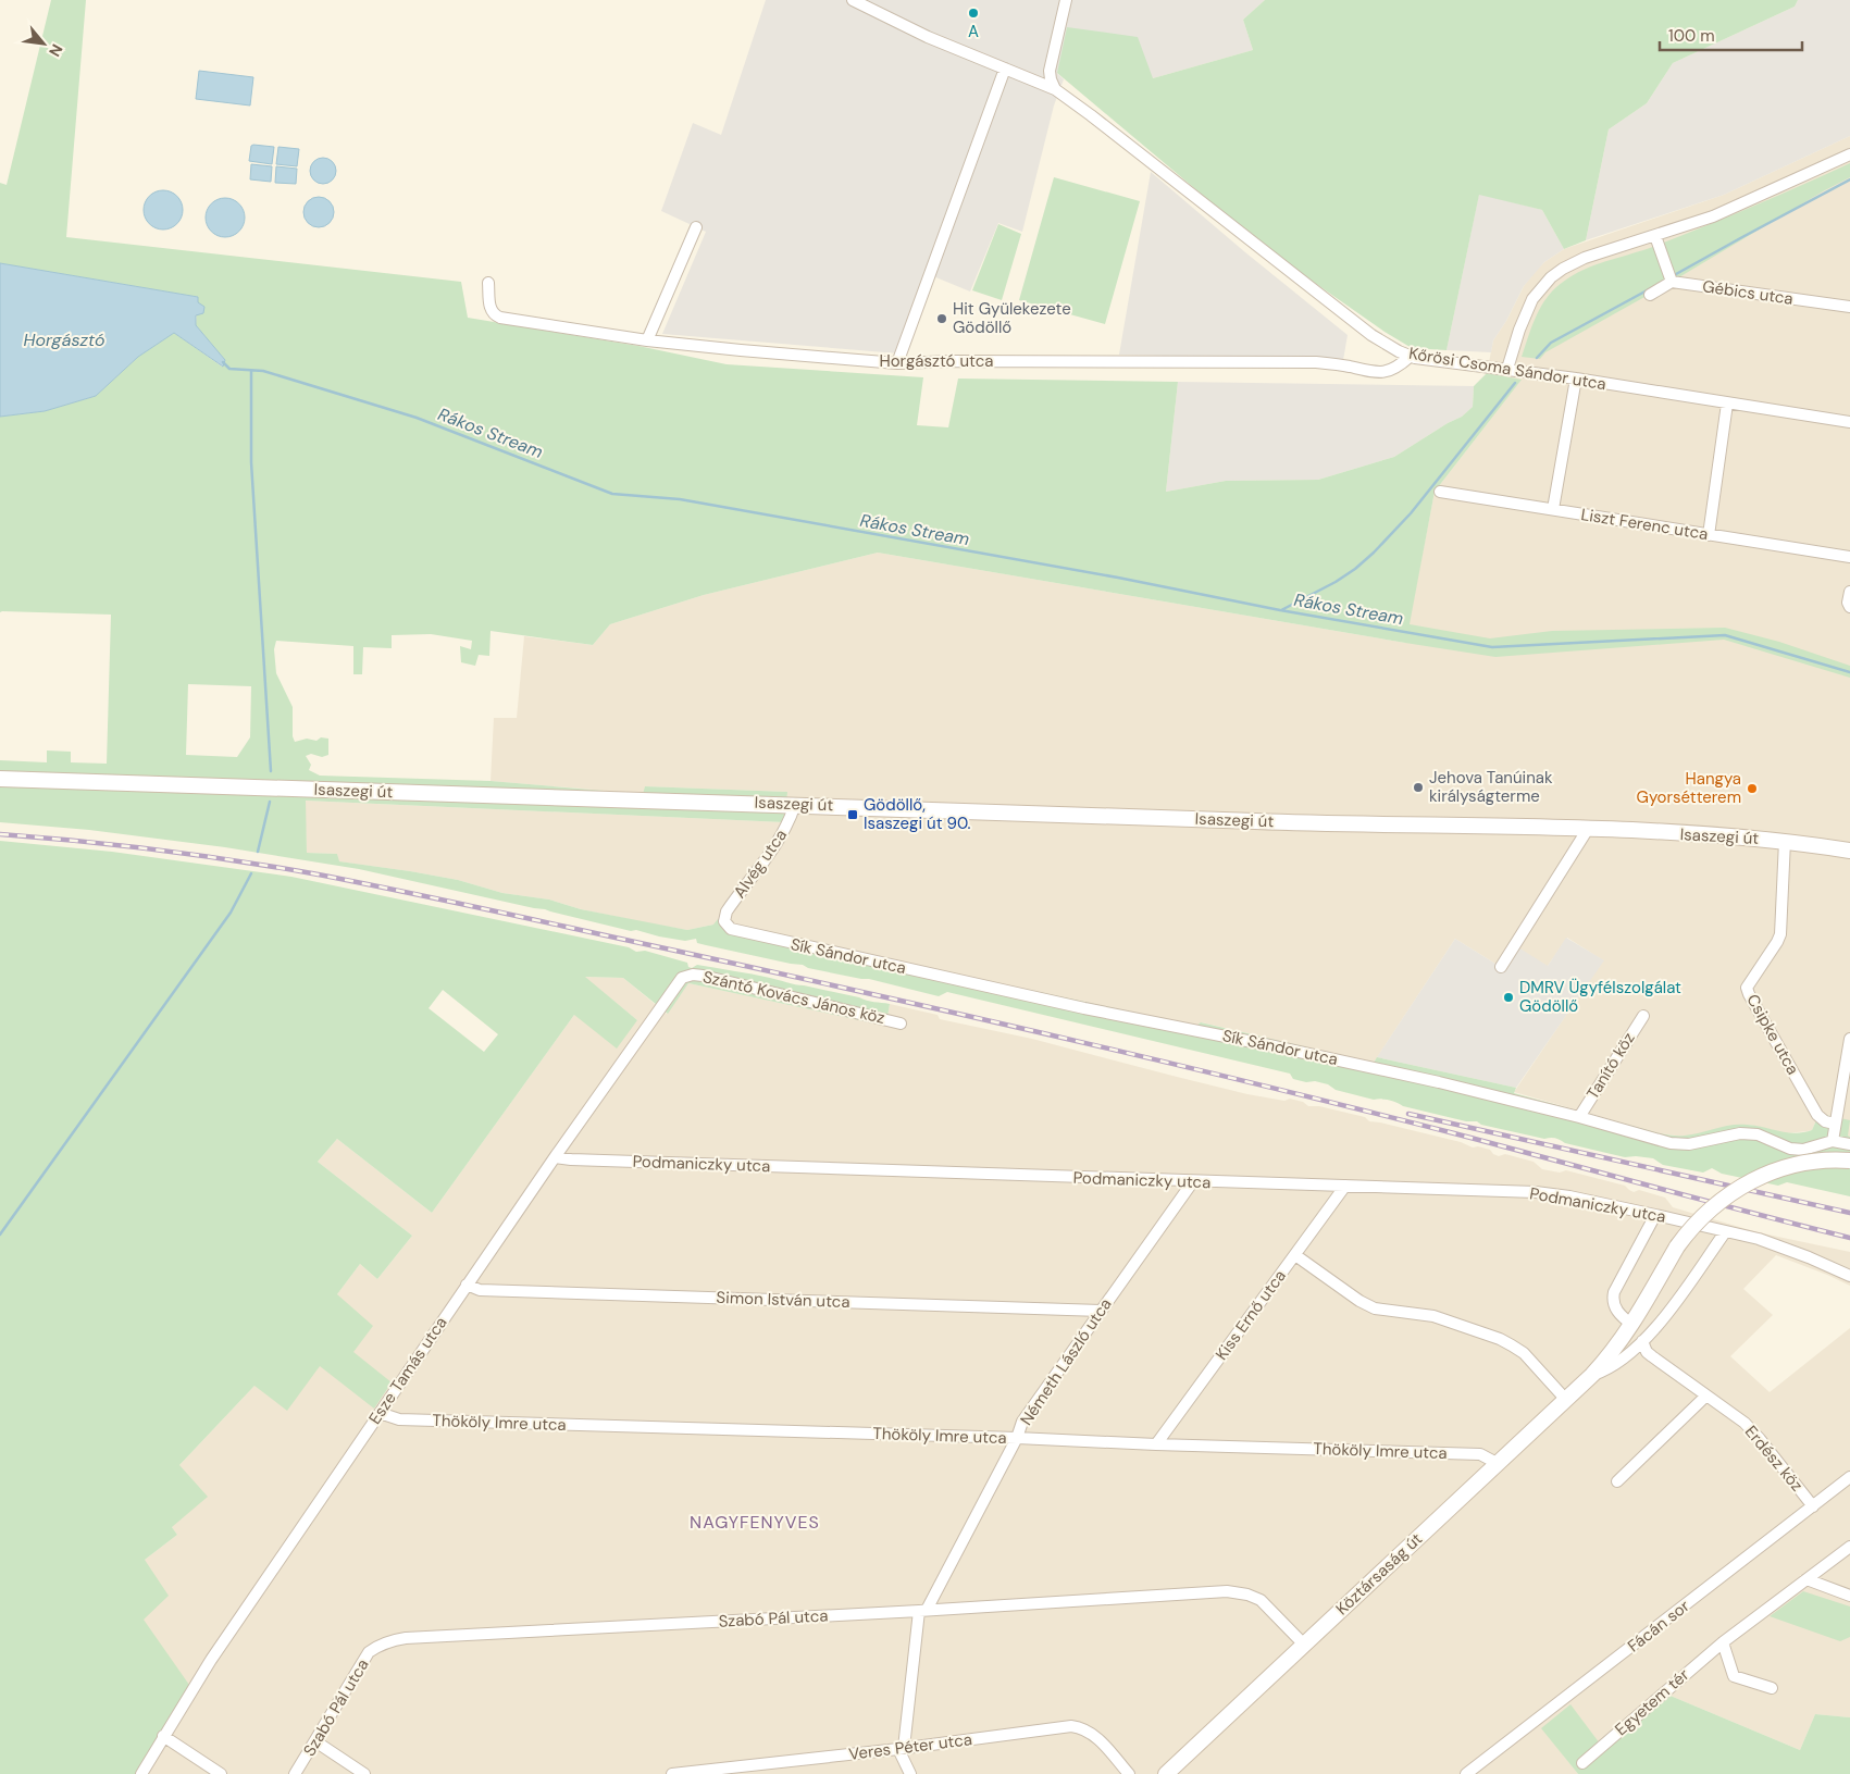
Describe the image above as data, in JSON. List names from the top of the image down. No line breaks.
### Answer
{"streets":{"main road":["Isaszegi út","Köztársaság út"],"street":["Gébics utca","Horgásztó utca","Kőrösi Csoma Sándor utca","Liszt Ferenc utca","Alvég utca","Sík Sándor utca","Szántó Kovács János köz","Csipke utca","Tanító köz","Podmaniczky utca","Simon István utca","Kiss Ernő utca","Németh László utca","Esze Tamás utca","Thököly Imre utca","Erdész köz","Szabó Pál utca","Fácán sor","Egyetem tér","Veres Péter utca"]},"crossings":[["Horgásztó utca","Kőrösi Csoma Sándor utca"],["Isaszegi út","Alvég utca"],["Isaszegi út","Csipke utca"],["Alvég utca","Sík Sándor utca"],["Sík Sándor utca","Tanító köz"],["Szántó Kovács János köz","Esze Tamás utca"],["Podmaniczky utca","Kiss Ernő utca"],["Podmaniczky utca","Németh László utca"],["Podmaniczky utca","Esze Tamás utca"],["Podmaniczky utca","Köztársaság út"],["Simon István utca","Németh László utca"],["Simon István utca","Esze Tamás utca"],["Kiss Ernő utca","Thököly Imre utca"],["Németh László utca","Thököly Imre utca"],["Németh László utca","Szabó Pál utca"],["Németh László utca","Veres Péter utca"],["Esze Tamás utca","Thököly Imre utca"],["Thököly Imre utca","Köztársaság út"],["Erdész köz","Köztársaság út"],["Erdész köz","Fácán sor"],["Köztársaság út","Szabó Pál utca"]],"districts":["NAGYFENYVES"],"water":["Horgásztó","Rákos Stream"],"places":{"other":["A","Hit Gyülekezete Gödöllő","Jehova Tanúinak királyságterme","Hangya Gyorsétterem","DMRV Ügyfélszolgálat Gödöllő"],"transit":["Gödöllő, Isaszegi út 90."]},"scale_bar":"100 m","north":"bottom right"}
